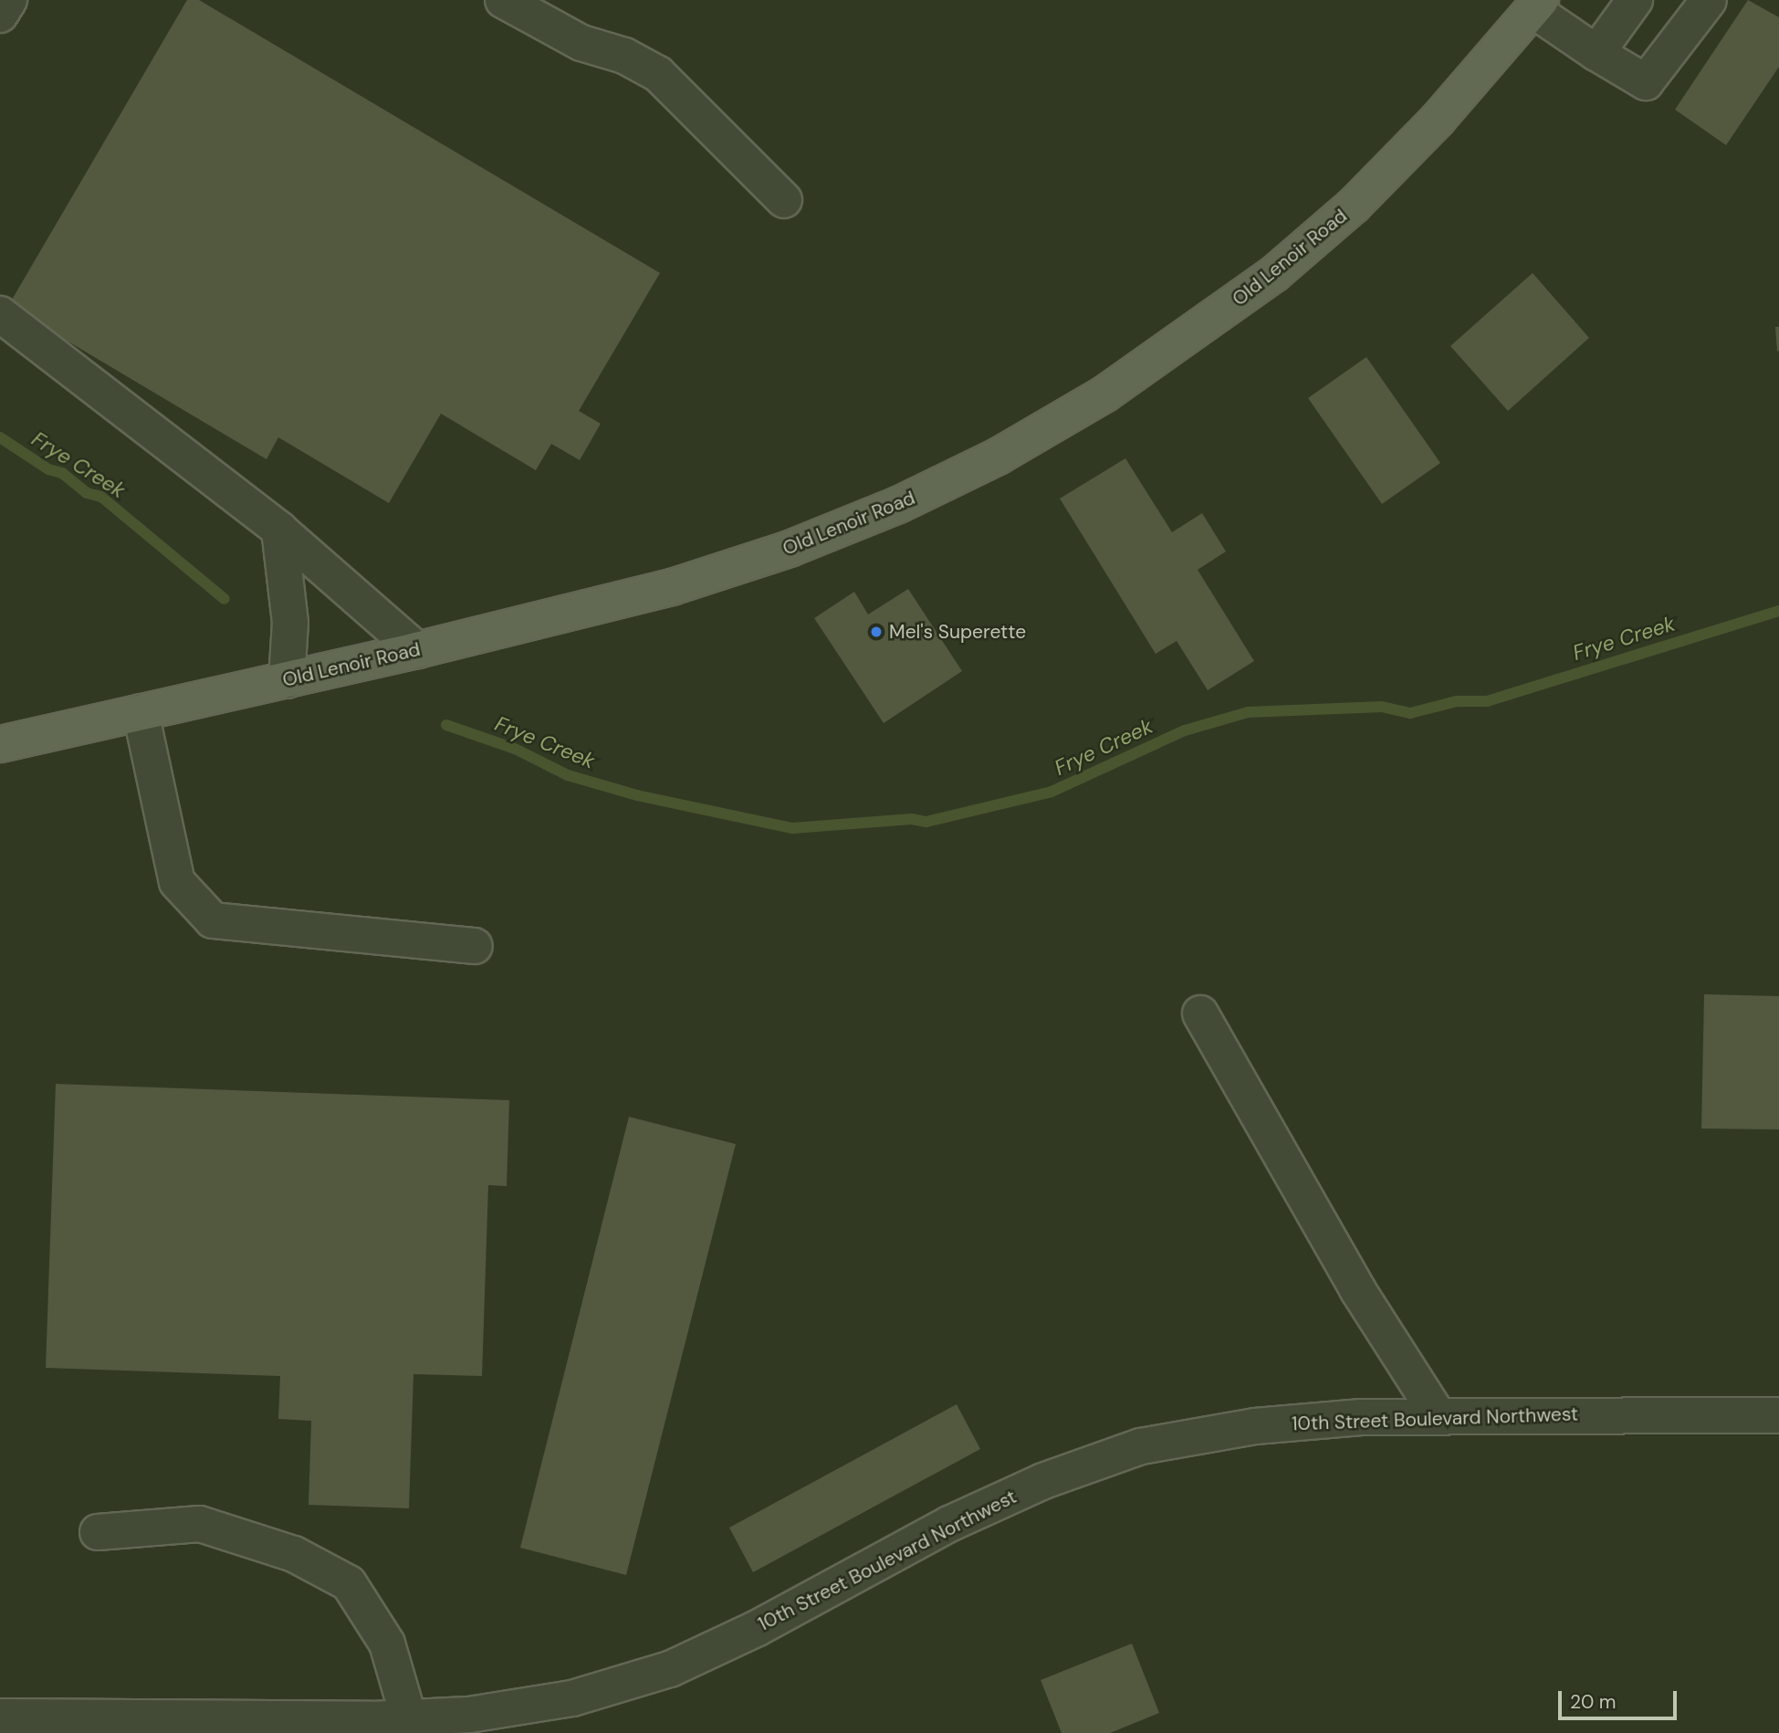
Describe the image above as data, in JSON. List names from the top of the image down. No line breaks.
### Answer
{"streets":{"main road":["Old Lenoir Road"],"street":["10th Street Boulevard Northwest"]},"water":["Frye Creek"],"places":["Mel's Superette"],"scale_bar":"20 m"}
